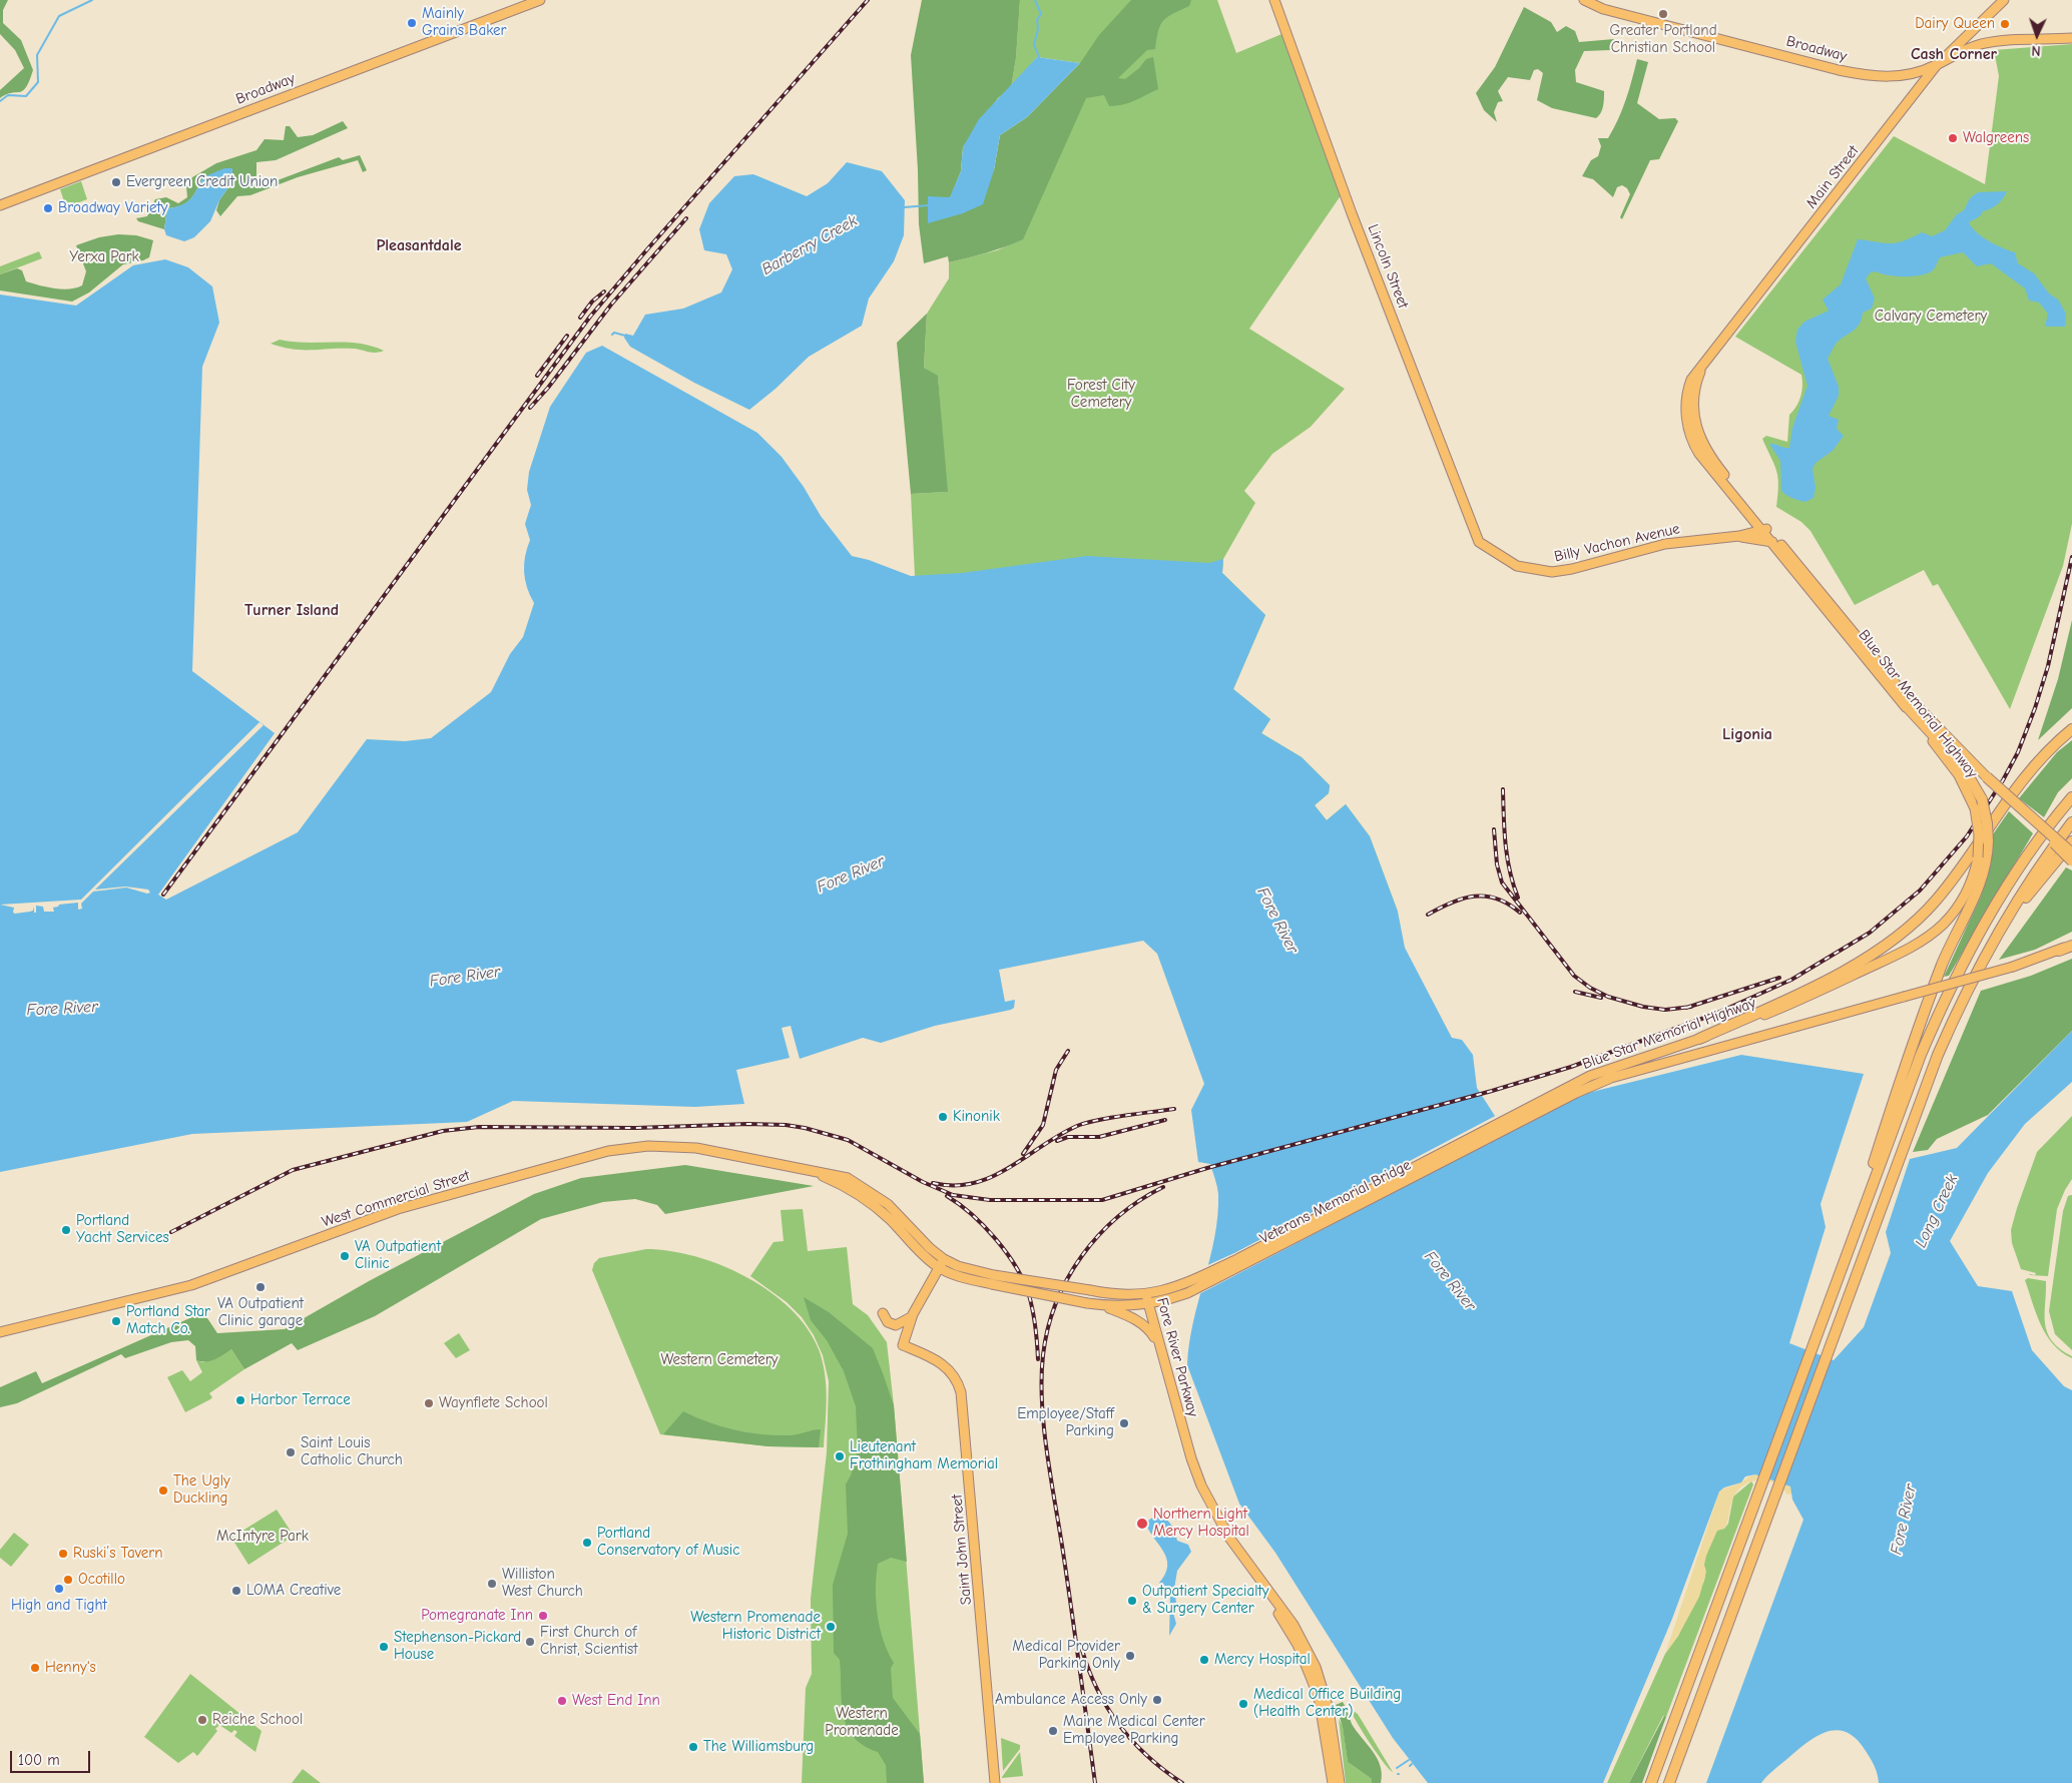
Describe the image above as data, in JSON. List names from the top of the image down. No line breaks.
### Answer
{"streets":{"main road":["Broadway","Main Street","Lincoln Street","Billy Vachon Avenue","Blue Star Memorial Highway","West Commercial Street","Veterans Memorial Bridge","Fore River Parkway","Saint John Street"]},"crossings":[["Broadway","Main Street"],["Main Street","Blue Star Memorial Highway"],["Lincoln Street","Billy Vachon Avenue"],["Billy Vachon Avenue","Blue Star Memorial Highway"],["Blue Star Memorial Highway","Veterans Memorial Bridge"],["West Commercial Street","Fore River Parkway"],["Veterans Memorial Bridge","Fore River Parkway"]],"districts":["Cash Corner","Pleasantdale","Turner Island","Ligonia"],"water":["Barberry Creek","Fore River","Long Creek"],"parks":["Yerxa Park","Calvary Cemetery","Forest City Cemetery","Western Cemetery","McIntyre Park","Western Promenade"],"places":["Greater Portland Christian School","Mainly Grains Baker","Dairy Queen","Walgreens","Evergreen Credit Union","Broadway Variety","Kinonik","Portland Yacht Services","VA Outpatient Clinic","VA Outpatient Clinic garage","Portland Star Match Co.","Harbor Terrace","Waynflete School","Employee/Staff Parking","Saint Louis Catholic Church","Lieutenant Frothingham Memorial","The Ugly Duckling","Northern Light Mercy Hospital","Portland Conservatory of Music","Ruski’s Tavern","Ocotillo","Williston West Church","High and Tight","LOMA Creative","Outpatient Specialty & Surgery Center","Pomegranate Inn","Western Promenade Historic District","First Church of Christ, Scientist","Stephenson-Pickard House","Medical Provider Parking Only","Mercy Hospital","Henny's","Ambulance Access Only","West End Inn","Medical Office Building (Health Center)","Reiche School","Maine Medical Center Employee Parking","The Williamsburg"],"scale_bar":"100 m","north":"bottom"}
